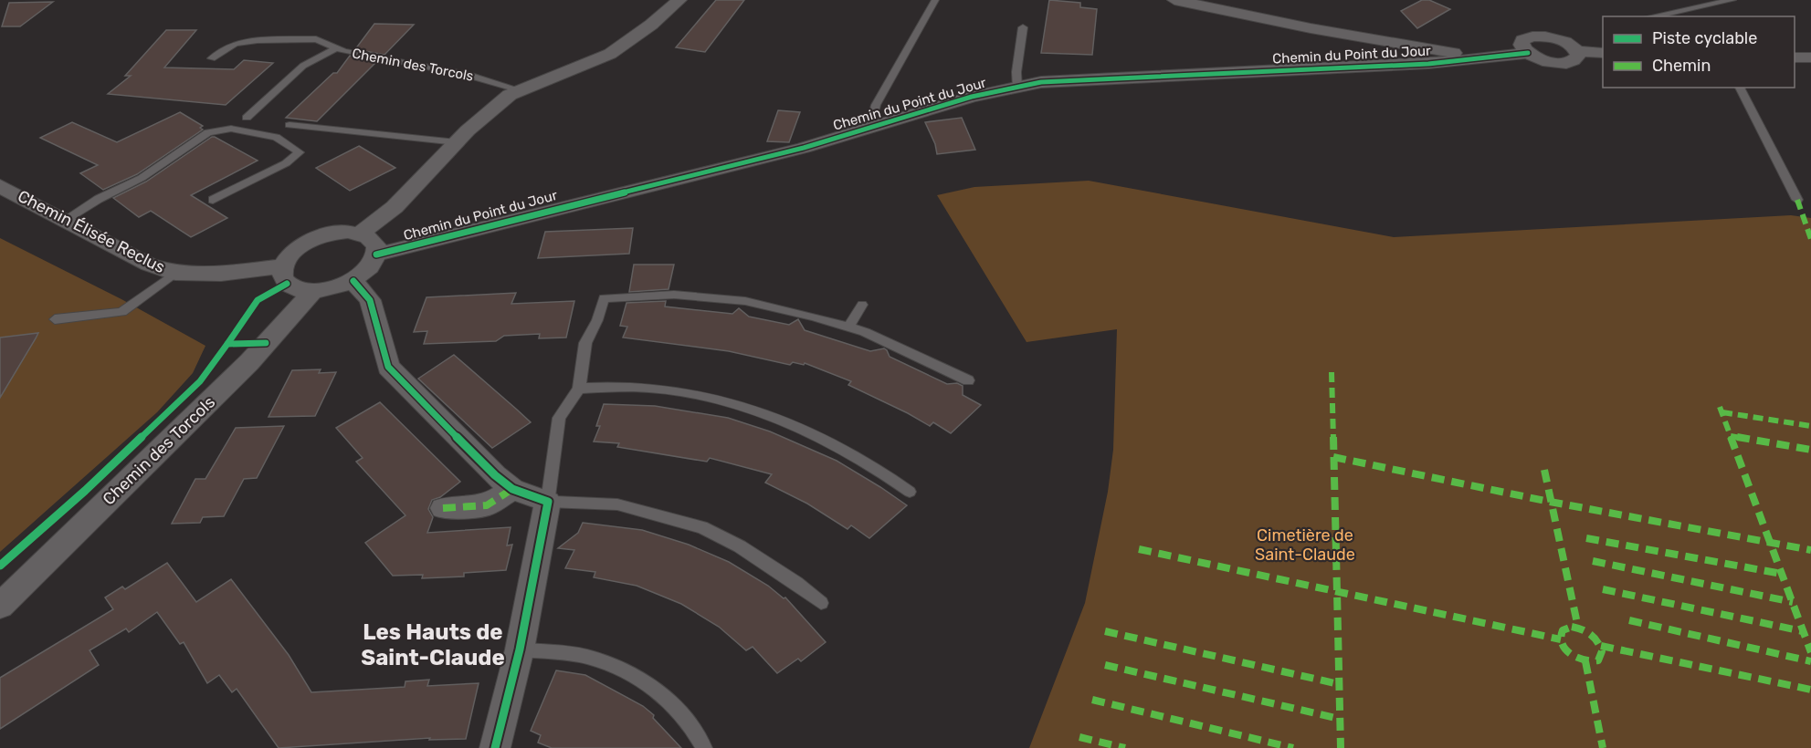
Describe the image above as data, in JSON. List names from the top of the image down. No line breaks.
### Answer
{"streets":{"street":["Chemin du Point du Jour","Chemin des Torcols","Chemin Élisée Reclus"]},"districts":["Les Hauts de Saint-Claude"],"parks":["Cimetière de Saint-Claude"],"legend":["Piste cyclable","Chemin"]}
